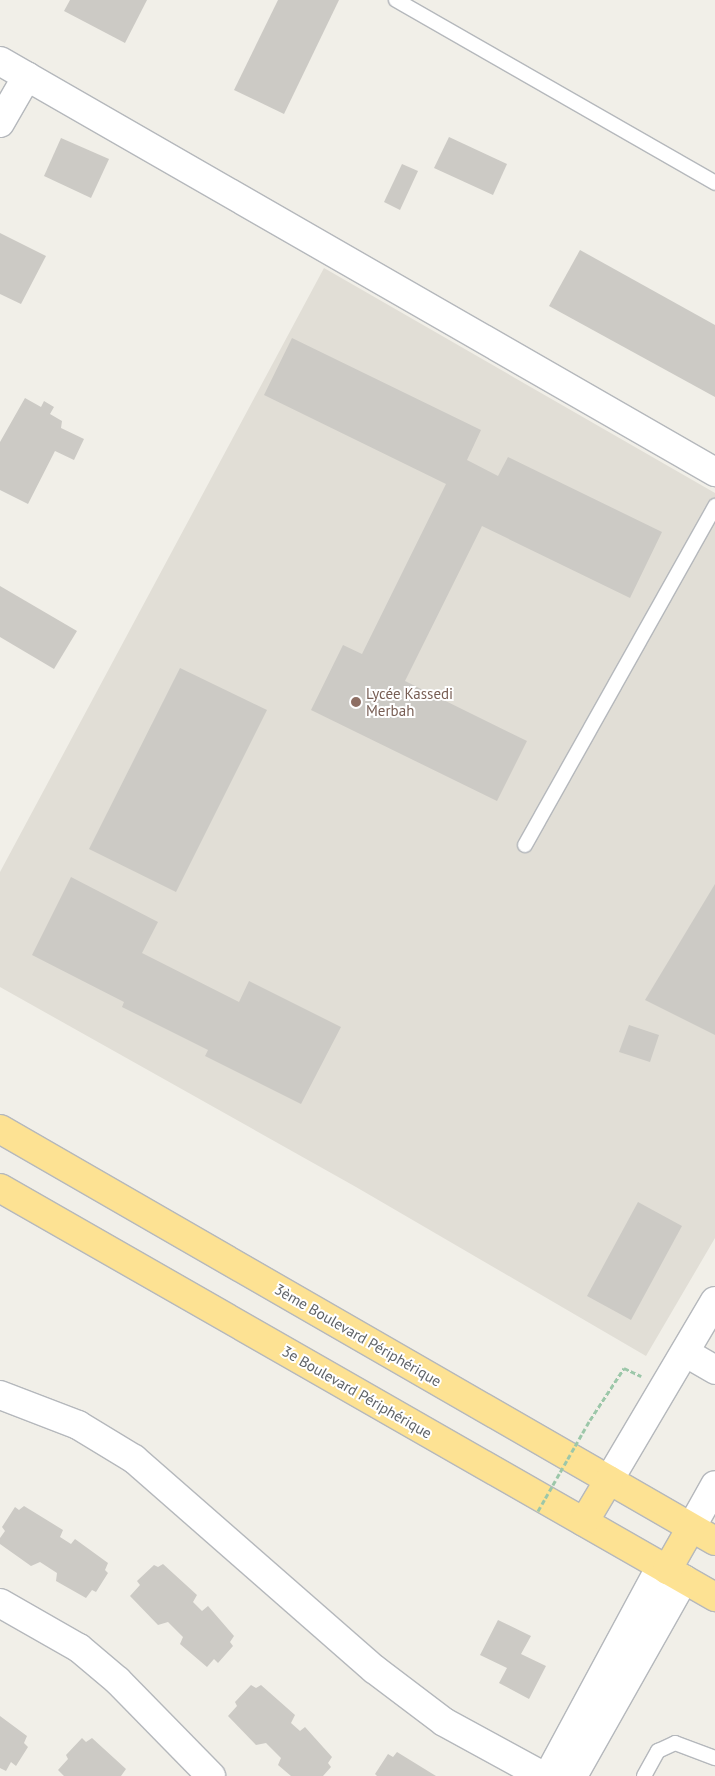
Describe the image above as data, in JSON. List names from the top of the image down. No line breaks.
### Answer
{"streets":{"highway":["3ème Boulevard Périphérique","3e Boulevard Périphérique"]},"places":["Lycée Kassedi Merbah"]}
